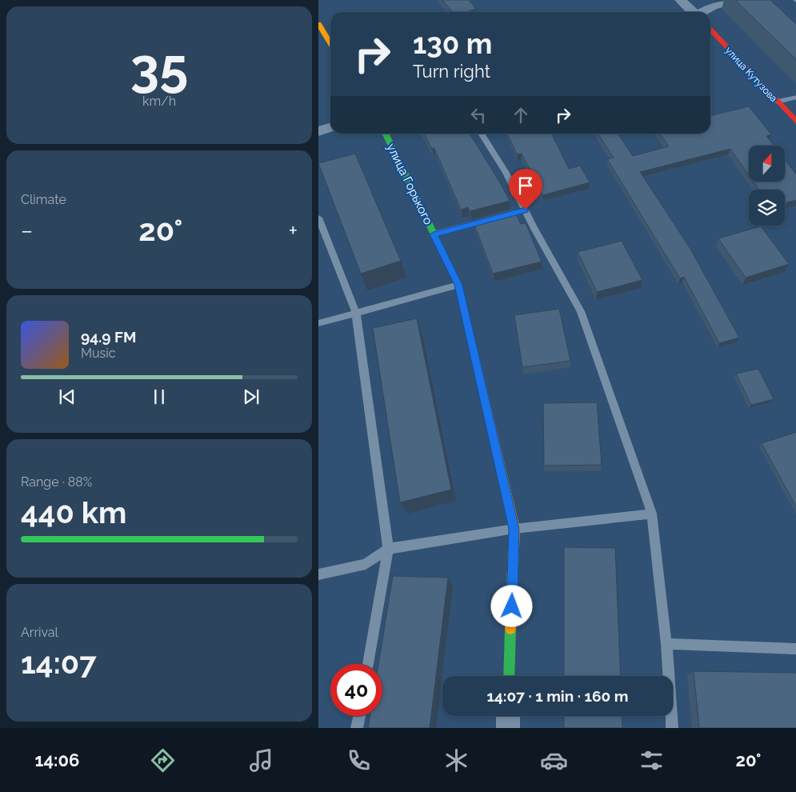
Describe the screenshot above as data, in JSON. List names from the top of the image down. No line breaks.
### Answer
{"streets":{"street":["улица Кутузова","улица Горького"]},"north":"top","page":{"tile":[["35","km/h"],"Climate",["Range · 88%","440 km"],["Arrival","14:07"]],"turn":["130 m","Turn right"],"heat":["−","20°","+"],"song":["94.9 FM","Music"],"limit":"40","trip":"14:07 · 1 min · 160 m","tabs":["14:06","20°"]}}
